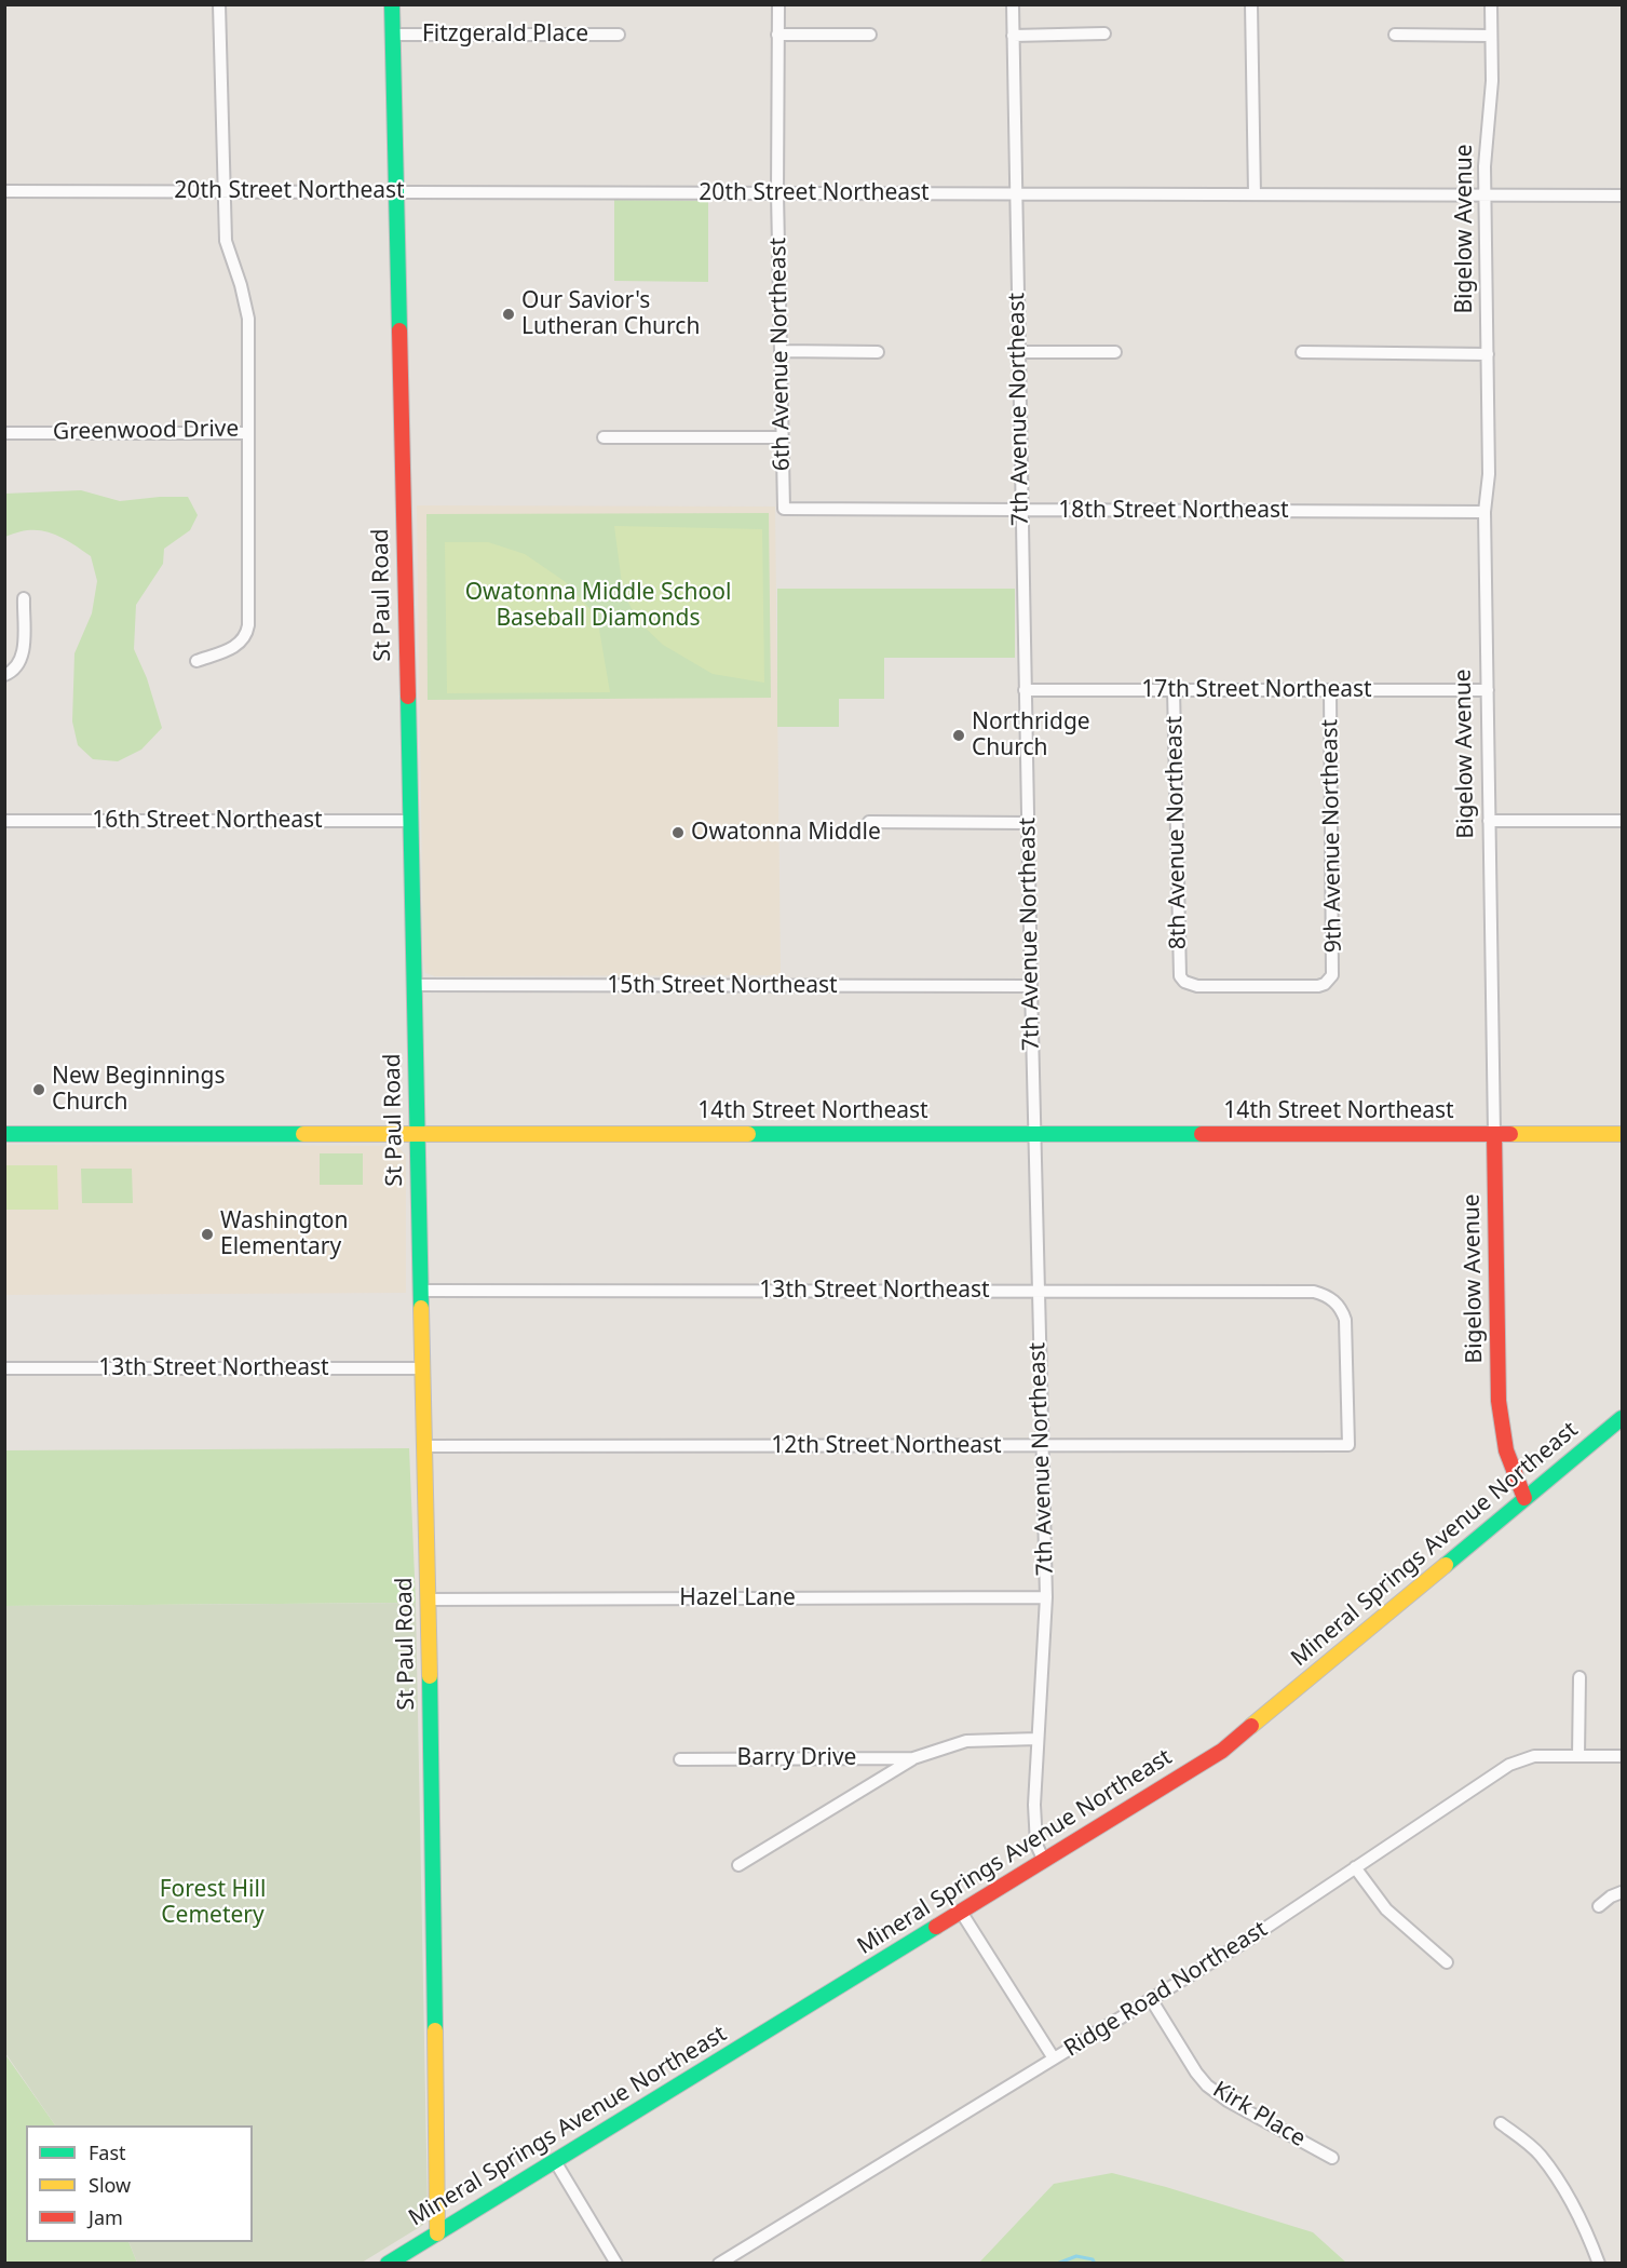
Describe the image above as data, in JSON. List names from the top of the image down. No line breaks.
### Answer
{"streets":{"street":["Fitzgerald Place","20th Street Northeast","Bigelow Avenue","6th Avenue Northeast","7th Avenue Northeast","Greenwood Drive","18th Street Northeast","St Paul Road","17th Street Northeast","16th Street Northeast","8th Avenue Northeast","9th Avenue Northeast","15th Street Northeast","14th Street Northeast","13th Street Northeast","12th Street Northeast","Mineral Springs Avenue Northeast","Hazel Lane","Barry Drive","Ridge Road Northeast","Kirk Place"]},"crossings":[["Fitzgerald Place","St Paul Road"],["20th Street Northeast","Bigelow Avenue"],["20th Street Northeast","6th Avenue Northeast"],["20th Street Northeast","7th Avenue Northeast"],["20th Street Northeast","Greenwood Drive"],["20th Street Northeast","St Paul Road"],["Bigelow Avenue","18th Street Northeast"],["Bigelow Avenue","17th Street Northeast"],["Bigelow Avenue","14th Street Northeast"],["Bigelow Avenue","Mineral Springs Avenue Northeast"],["6th Avenue Northeast","18th Street Northeast"],["7th Avenue Northeast","18th Street Northeast"],["7th Avenue Northeast","17th Street Northeast"],["7th Avenue Northeast","15th Street Northeast"],["7th Avenue Northeast","14th Street Northeast"],["7th Avenue Northeast","13th Street Northeast"],["7th Avenue Northeast","12th Street Northeast"],["7th Avenue Northeast","Mineral Springs Avenue Northeast"],["7th Avenue Northeast","Hazel Lane"],["7th Avenue Northeast","Barry Drive"],["St Paul Road","16th Street Northeast"],["St Paul Road","15th Street Northeast"],["St Paul Road","14th Street Northeast"],["St Paul Road","13th Street Northeast"],["St Paul Road","12th Street Northeast"],["St Paul Road","Mineral Springs Avenue Northeast"],["St Paul Road","Hazel Lane"],["17th Street Northeast","8th Avenue Northeast"],["17th Street Northeast","9th Avenue Northeast"],["8th Avenue Northeast","9th Avenue Northeast"],["13th Street Northeast","12th Street Northeast"],["Ridge Road Northeast","Kirk Place"]],"parks":["Owatonna Middle School Baseball Diamonds","Forest Hill Cemetery"],"places":["Our Savior's Lutheran Church","Northridge Church","Owatonna Middle","New Beginnings Church","Washington Elementary"],"legend":["Fast","Slow","Jam"]}
